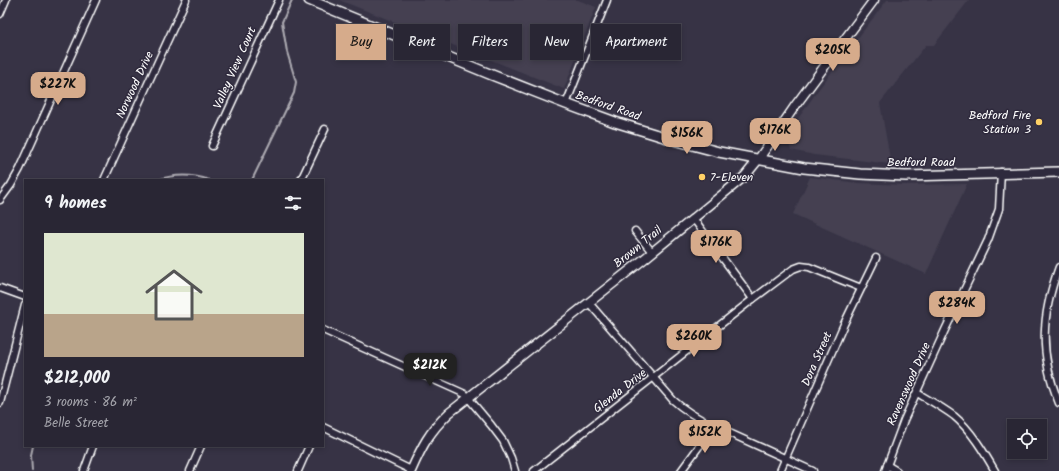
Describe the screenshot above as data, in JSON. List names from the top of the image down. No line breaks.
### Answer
{"streets":{"main road":["Bedford Road"],"street":["Valley View Court","Norwood Drive","Brown Trail","Dora Street","Ravenswood Drive","Glenda Drive"]},"crossings":[["Bedford Road","Brown Trail"],["Bedford Road","Ravenswood Drive"],["Dora Street","Glenda Drive"]],"places":["Bedford Fire Station 3","7-Eleven"],"page":{"chip":["Buy","Rent","Filters","New","Apartment"],"price":["$205K","$227K","$176K","$156K","$176K","$284K","$260K","$212K","$152K"],"heading":"9 homes","list":[{"name":"$212,000","note":"3 rooms · 86 m² · Belle Street"}]}}
